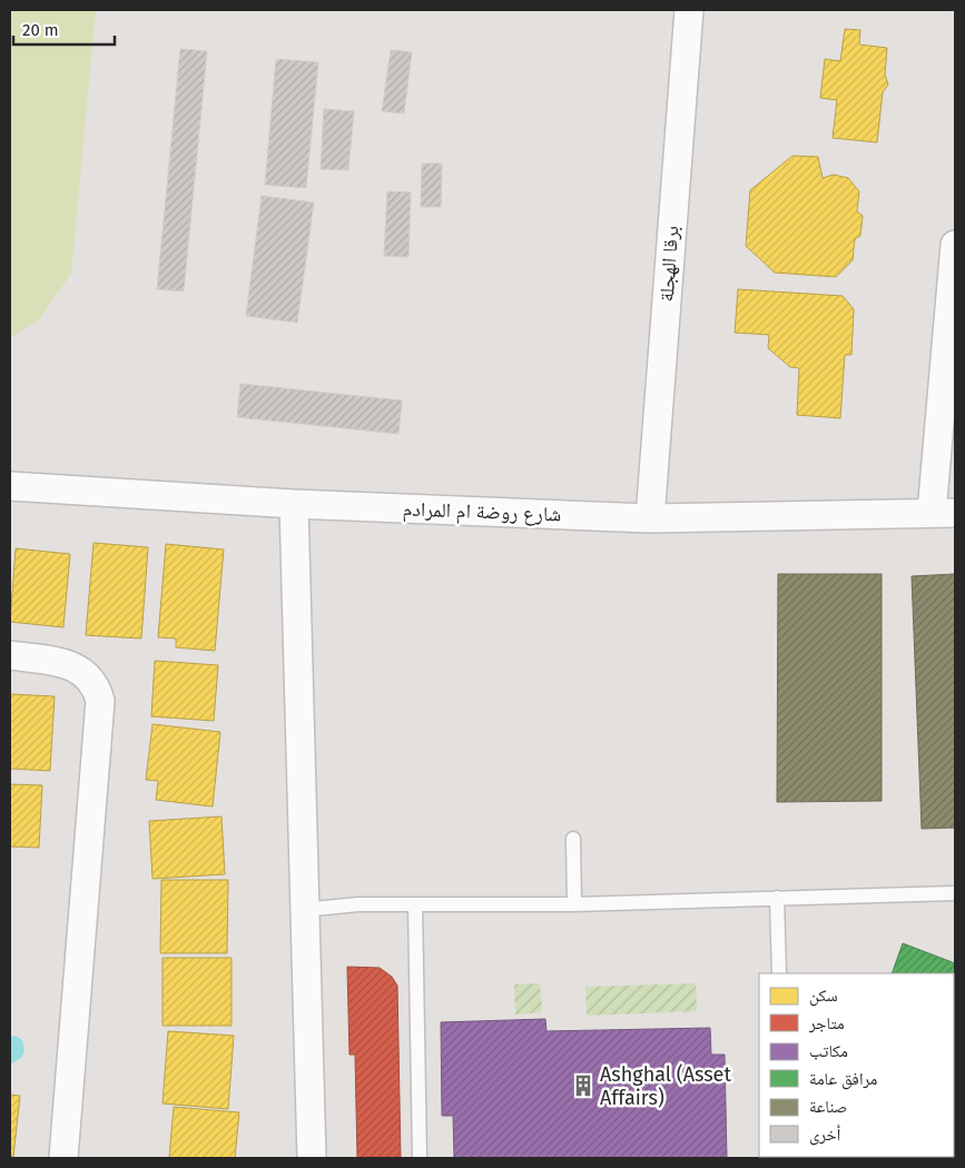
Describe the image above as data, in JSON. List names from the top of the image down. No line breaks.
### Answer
{"streets":{"street":["برقا الهجلة","شارع روضة ام المرادم"]},"crossings":[["برقا الهجلة","شارع روضة ام المرادم"]],"places":{"building":["Ashghal (Asset Affairs)"]},"legend":["سكن","متاجر","مكاتب","مرافق عامة","صناعة","أخرى"],"scale_bar":"20 m"}
